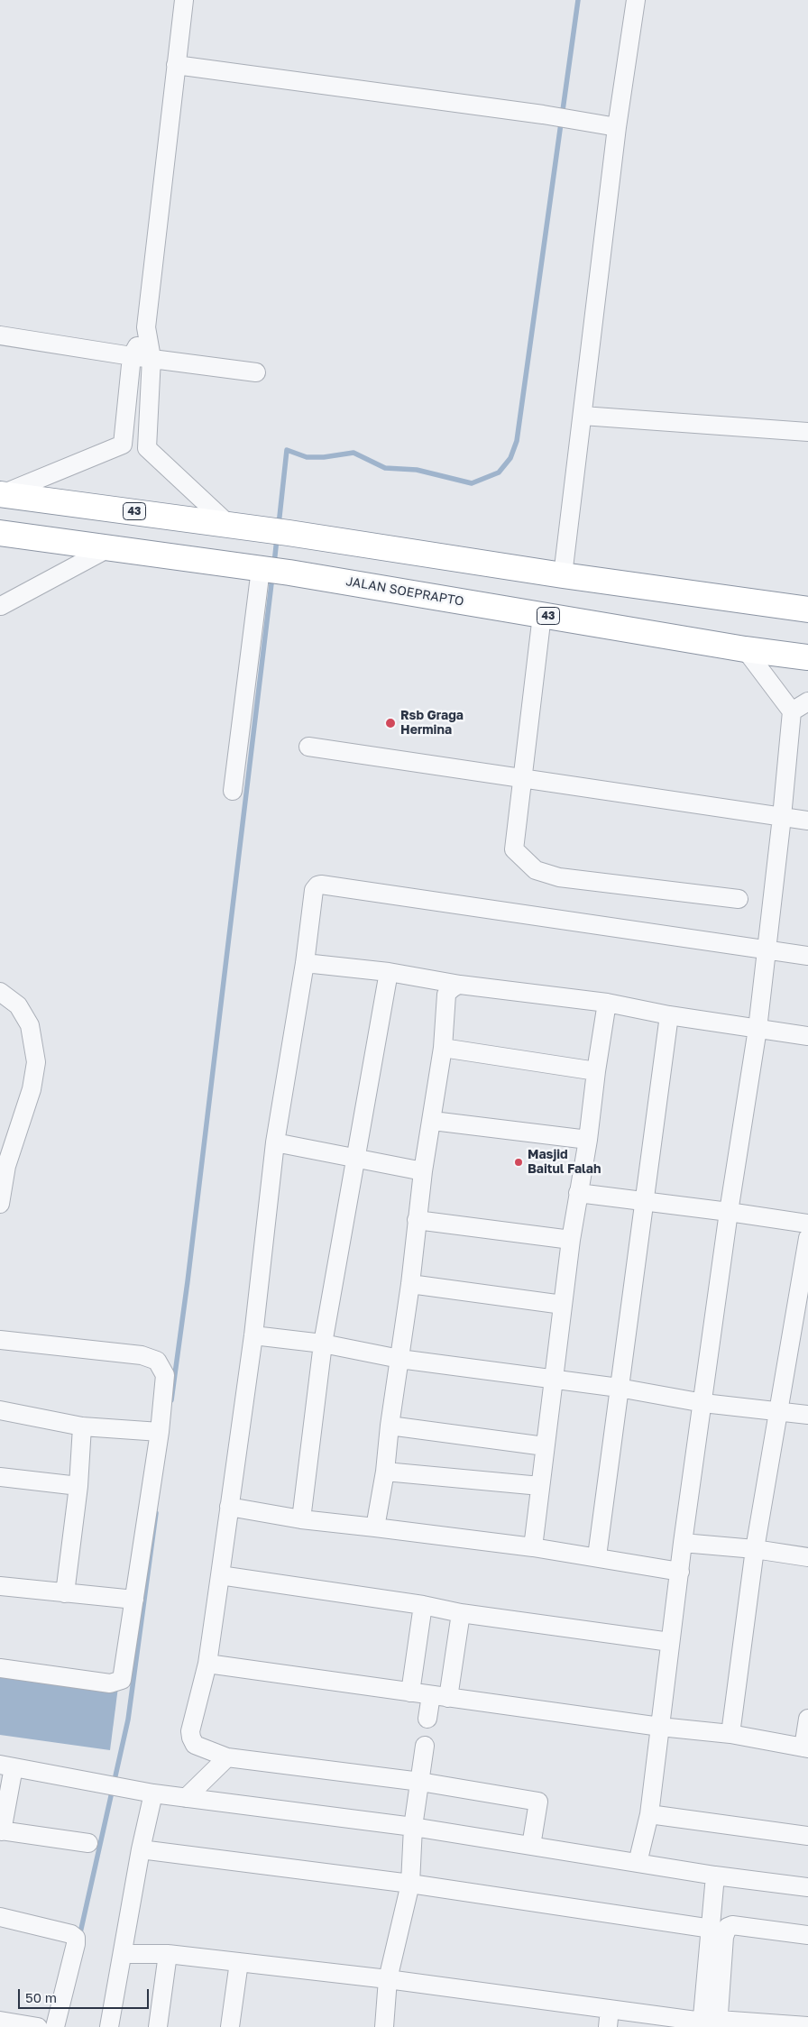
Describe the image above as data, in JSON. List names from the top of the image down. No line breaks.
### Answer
{"streets":{"highway":["43","JALAN SOEPRAPTO"]},"places":["Rsb Graga Hermina","Masjid Baitul Falah"],"scale_bar":"50 m"}
